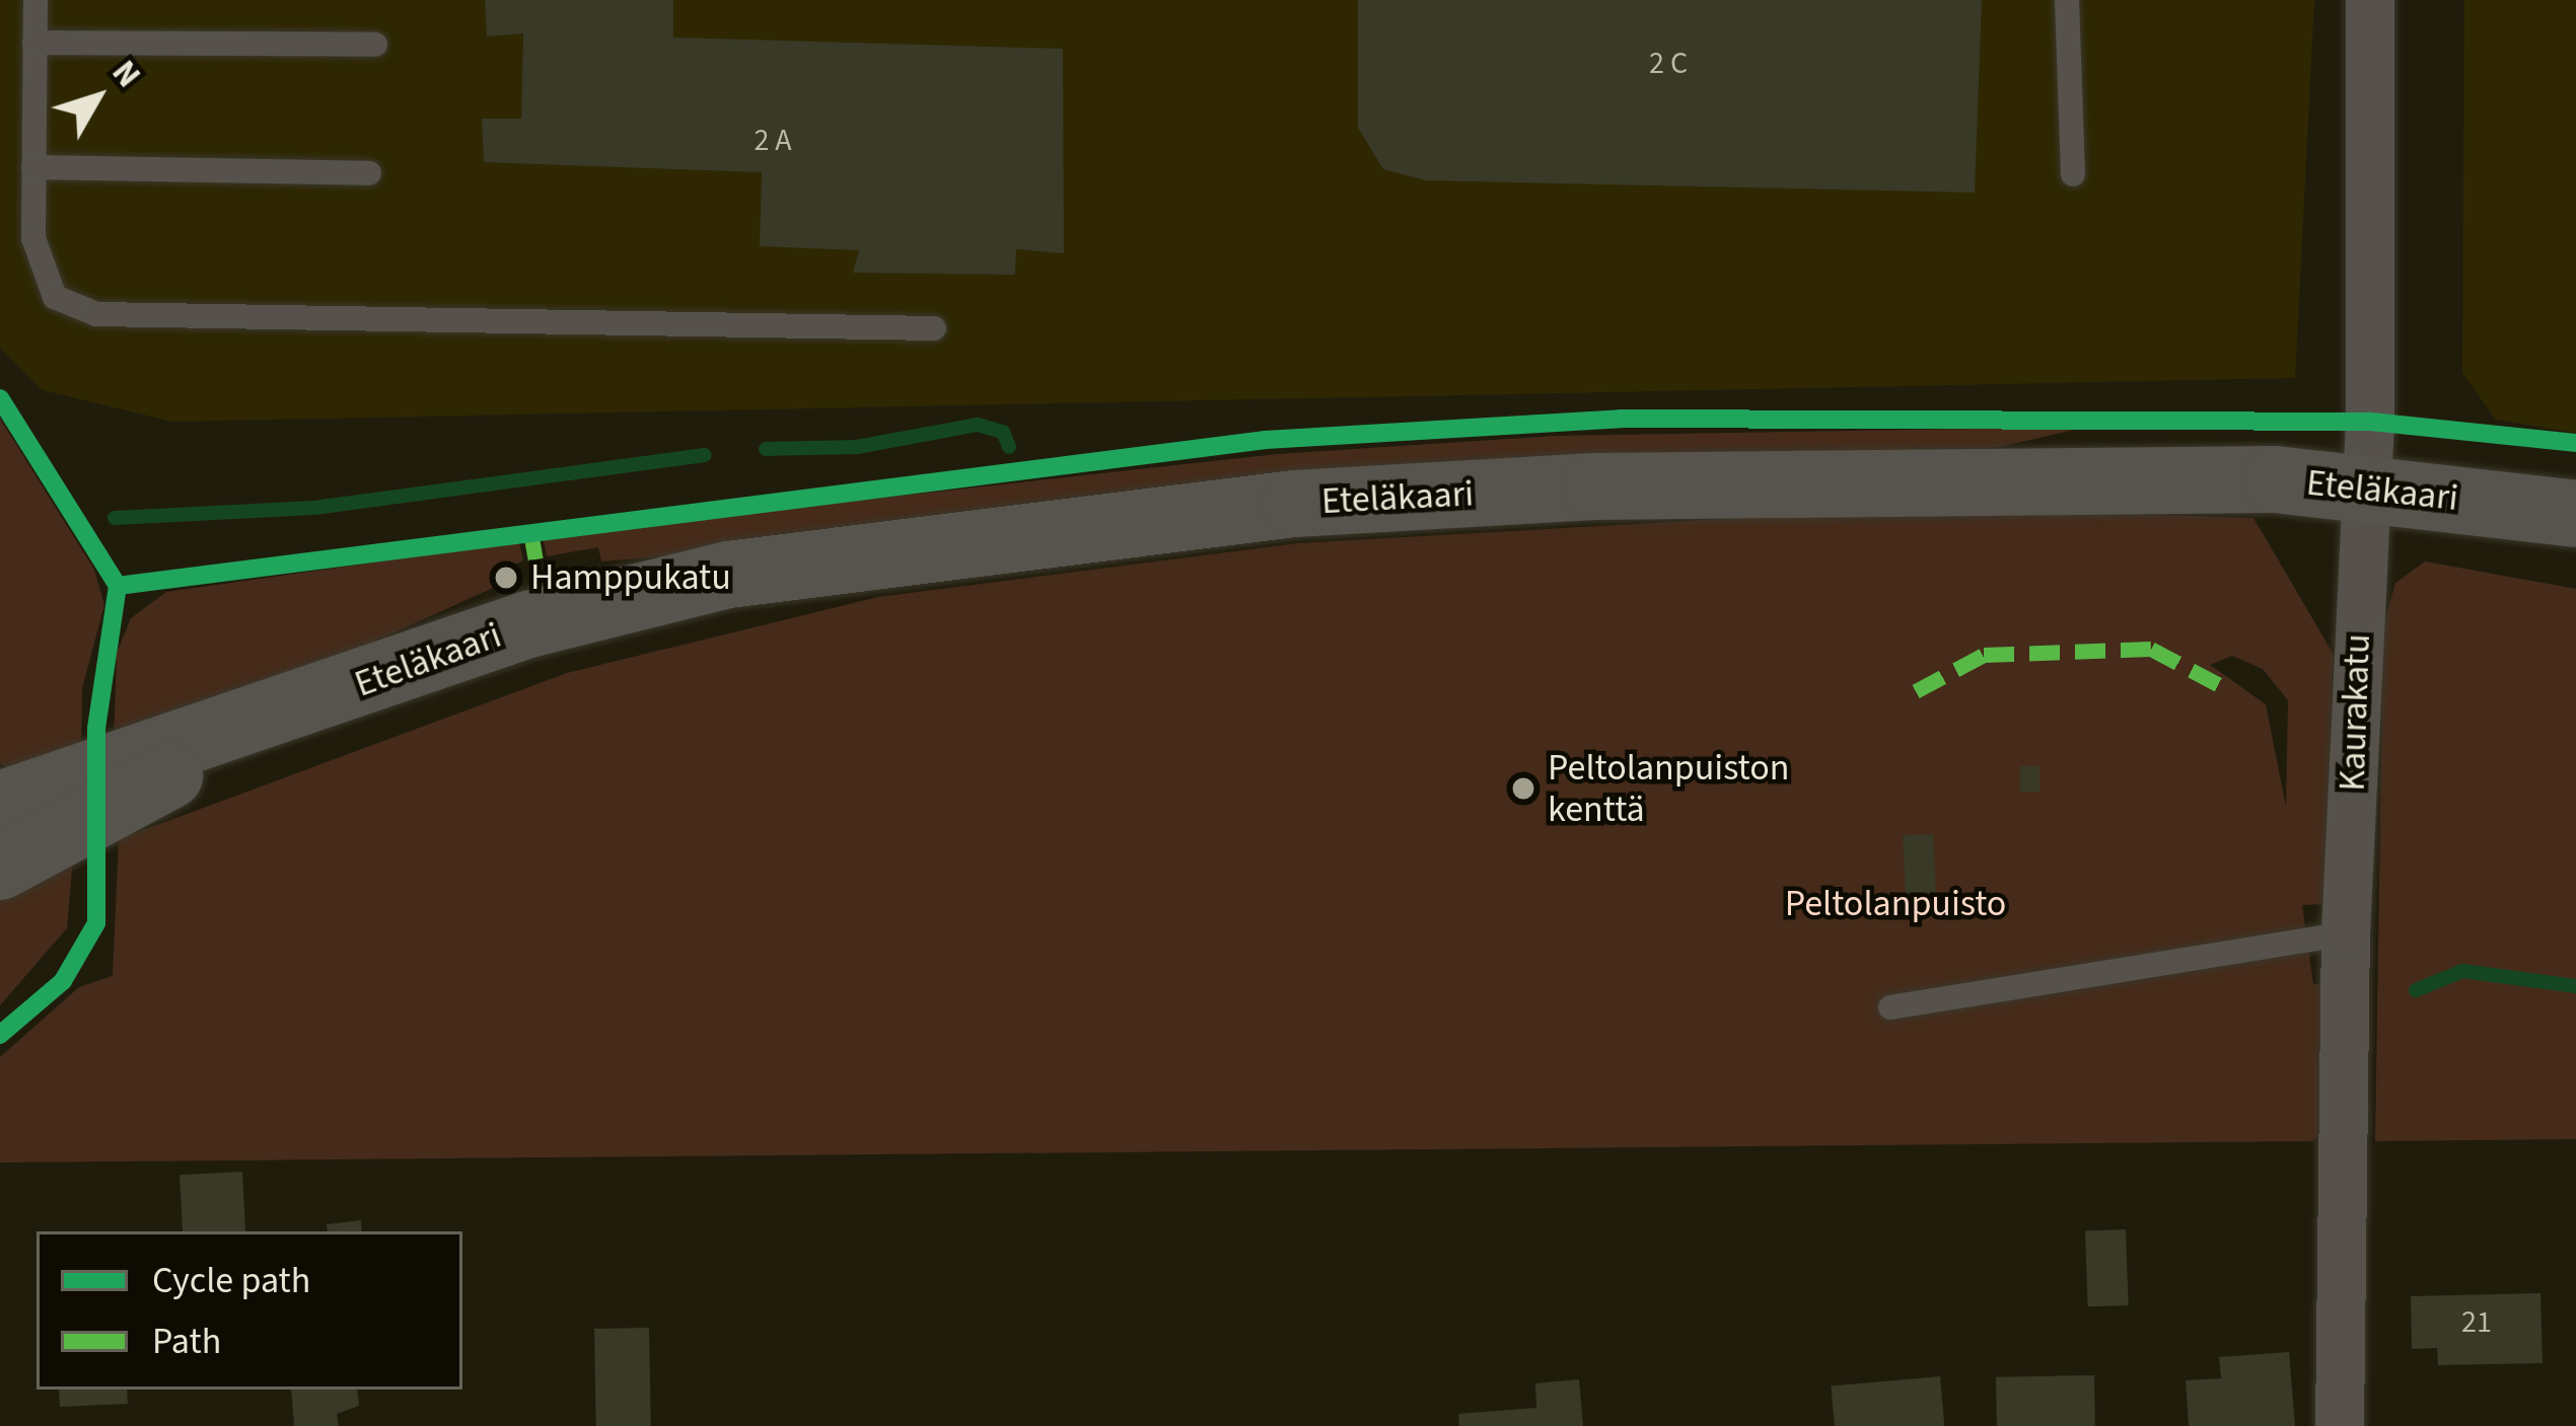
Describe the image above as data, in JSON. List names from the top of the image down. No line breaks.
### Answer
{"streets":{"main road":["Eteläkaari"],"street":["Kaurakatu"]},"crossings":[["Eteläkaari","Kaurakatu"]],"parks":["Peltolanpuisto"],"places":["Hamppukatu","Peltolanpuiston kenttä"],"house_numbers":["2 C","2 A","21"],"legend":["Cycle path","Path"],"north":"top right"}
